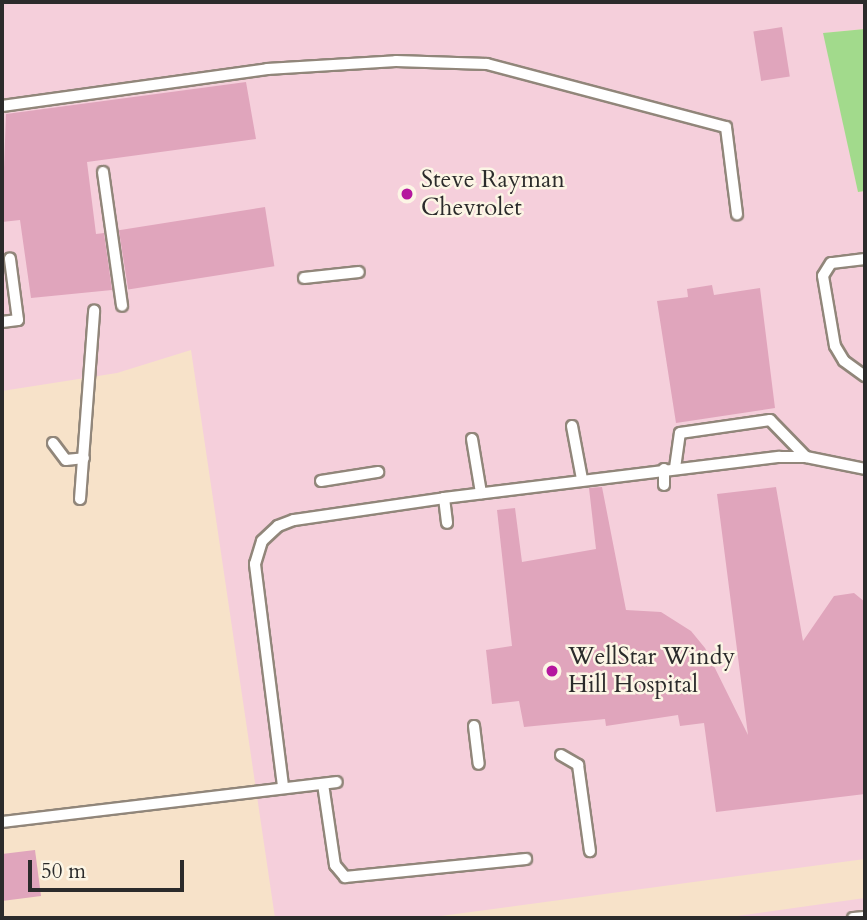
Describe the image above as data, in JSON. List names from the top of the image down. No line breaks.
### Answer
{"places":["Steve Rayman Chevrolet","WellStar Windy Hill Hospital"],"scale_bar":"50 m"}
